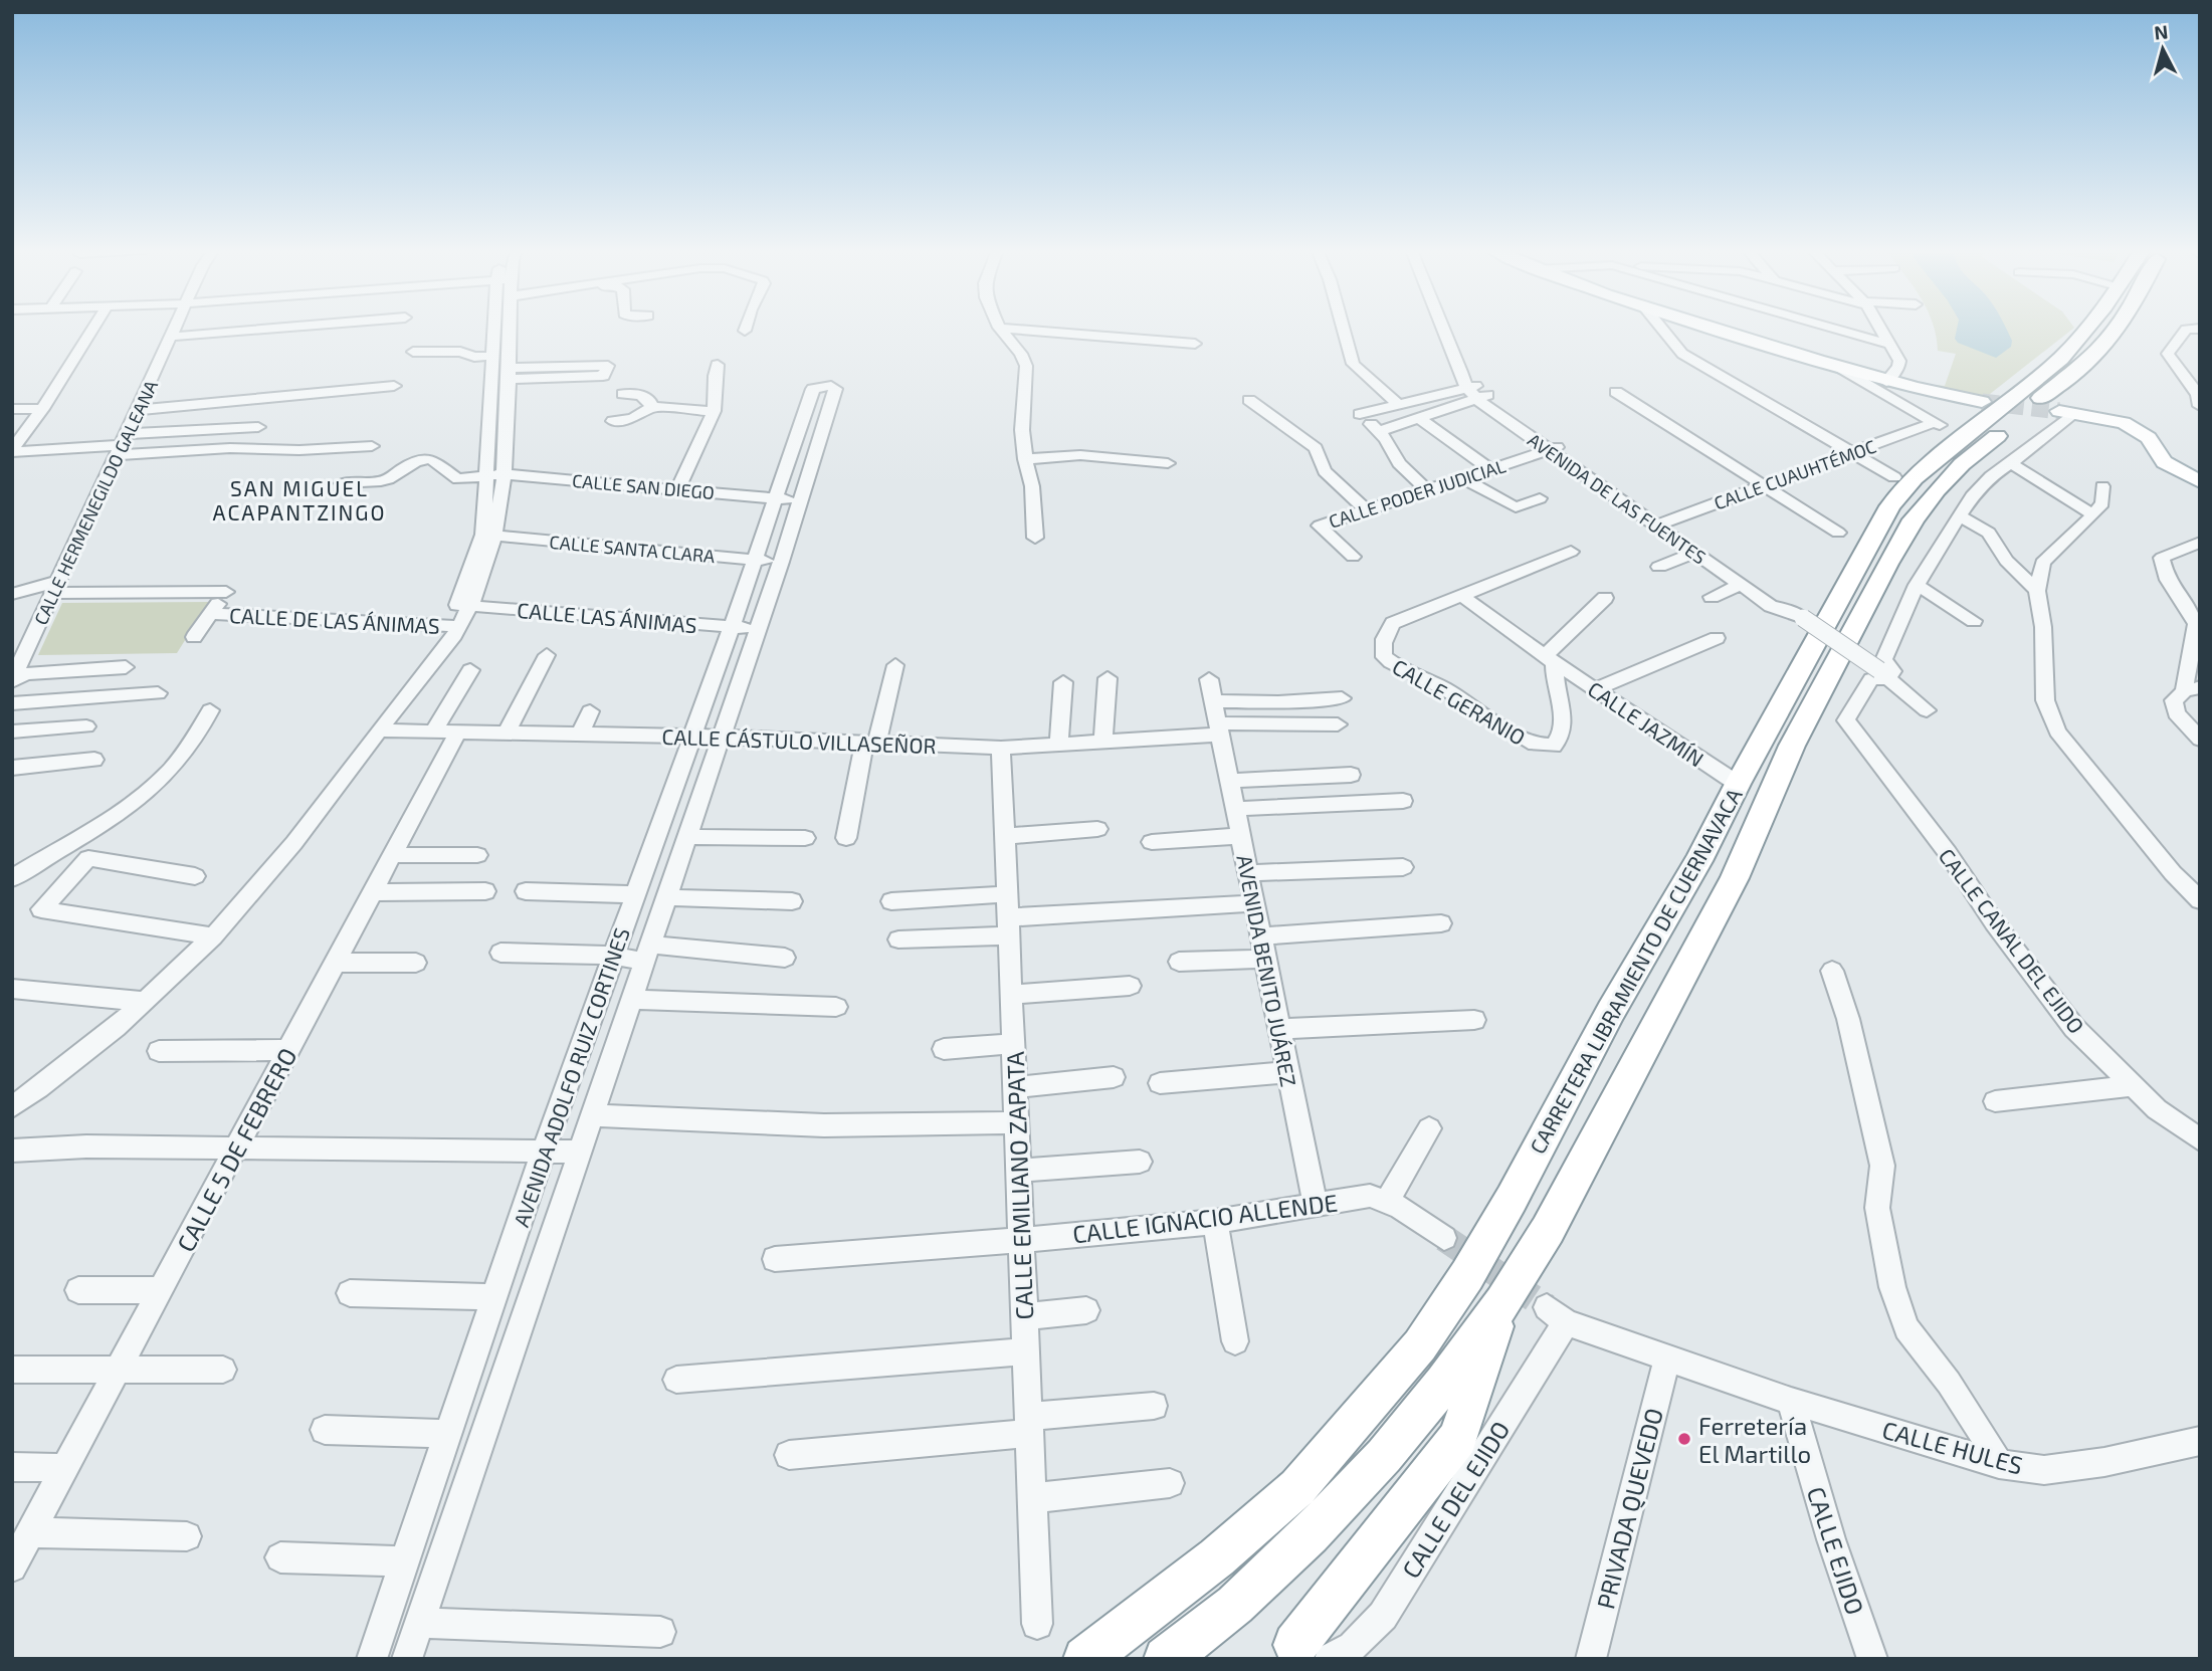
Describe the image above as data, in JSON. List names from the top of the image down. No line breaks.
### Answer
{"streets":{"highway":["CARRETERA LIBRAMIENTO DE CUERNAVACA"],"street":["CALLE CUAUHTÉMOC","CALLE SAN DIEGO","CALLE PODER JUDICIAL","AVENIDA DE LAS FUENTES","CALLE HERMENEGILDO GALEANA","CALLE SANTA CLARA","CALLE LAS ÁNIMAS","CALLE DE LAS ÁNIMAS","CALLE GERANIO","CALLE JAZMÍN","CALLE CÁSTULO VILLASEÑOR","CALLE CANAL DEL EJIDO","AVENIDA BENITO JUÁREZ","AVENIDA ADOLFO RUIZ CORTINES","CALLE 5 DE FEBRERO","CALLE EMILIANO ZAPATA","CALLE IGNACIO ALLENDE","CALLE HULES","CALLE DEL EJIDO","PRIVADA QUEVEDO","CALLE EJIDO"]},"crossings":[["CALLE CUAUHTÉMOC","AVENIDA DE LAS FUENTES"],["CALLE SAN DIEGO","AVENIDA ADOLFO RUIZ CORTINES"],["CALLE PODER JUDICIAL","AVENIDA DE LAS FUENTES"],["CALLE HERMENEGILDO GALEANA","CALLE DE LAS ÁNIMAS"],["CALLE SANTA CLARA","AVENIDA ADOLFO RUIZ CORTINES"],["CALLE LAS ÁNIMAS","AVENIDA ADOLFO RUIZ CORTINES"],["CALLE GERANIO","CALLE JAZMÍN"],["CALLE JAZMÍN","CARRETERA LIBRAMIENTO DE CUERNAVACA"],["CALLE CÁSTULO VILLASEÑOR","AVENIDA BENITO JUÁREZ"],["CALLE CÁSTULO VILLASEÑOR","AVENIDA ADOLFO RUIZ CORTINES"],["CALLE CÁSTULO VILLASEÑOR","CALLE 5 DE FEBRERO"],["CALLE CÁSTULO VILLASEÑOR","CALLE EMILIANO ZAPATA"],["AVENIDA BENITO JUÁREZ","CALLE IGNACIO ALLENDE"],["CALLE EMILIANO ZAPATA","CALLE IGNACIO ALLENDE"],["CALLE HULES","CALLE DEL EJIDO"],["CALLE HULES","CALLE EJIDO"],["CALLE DEL EJIDO","PRIVADA QUEVEDO"],["CALLE DEL EJIDO","CALLE EJIDO"]],"districts":["SAN MIGUEL ACAPANTZINGO"],"places":["Ferretería El Martillo"],"north":"top"}
